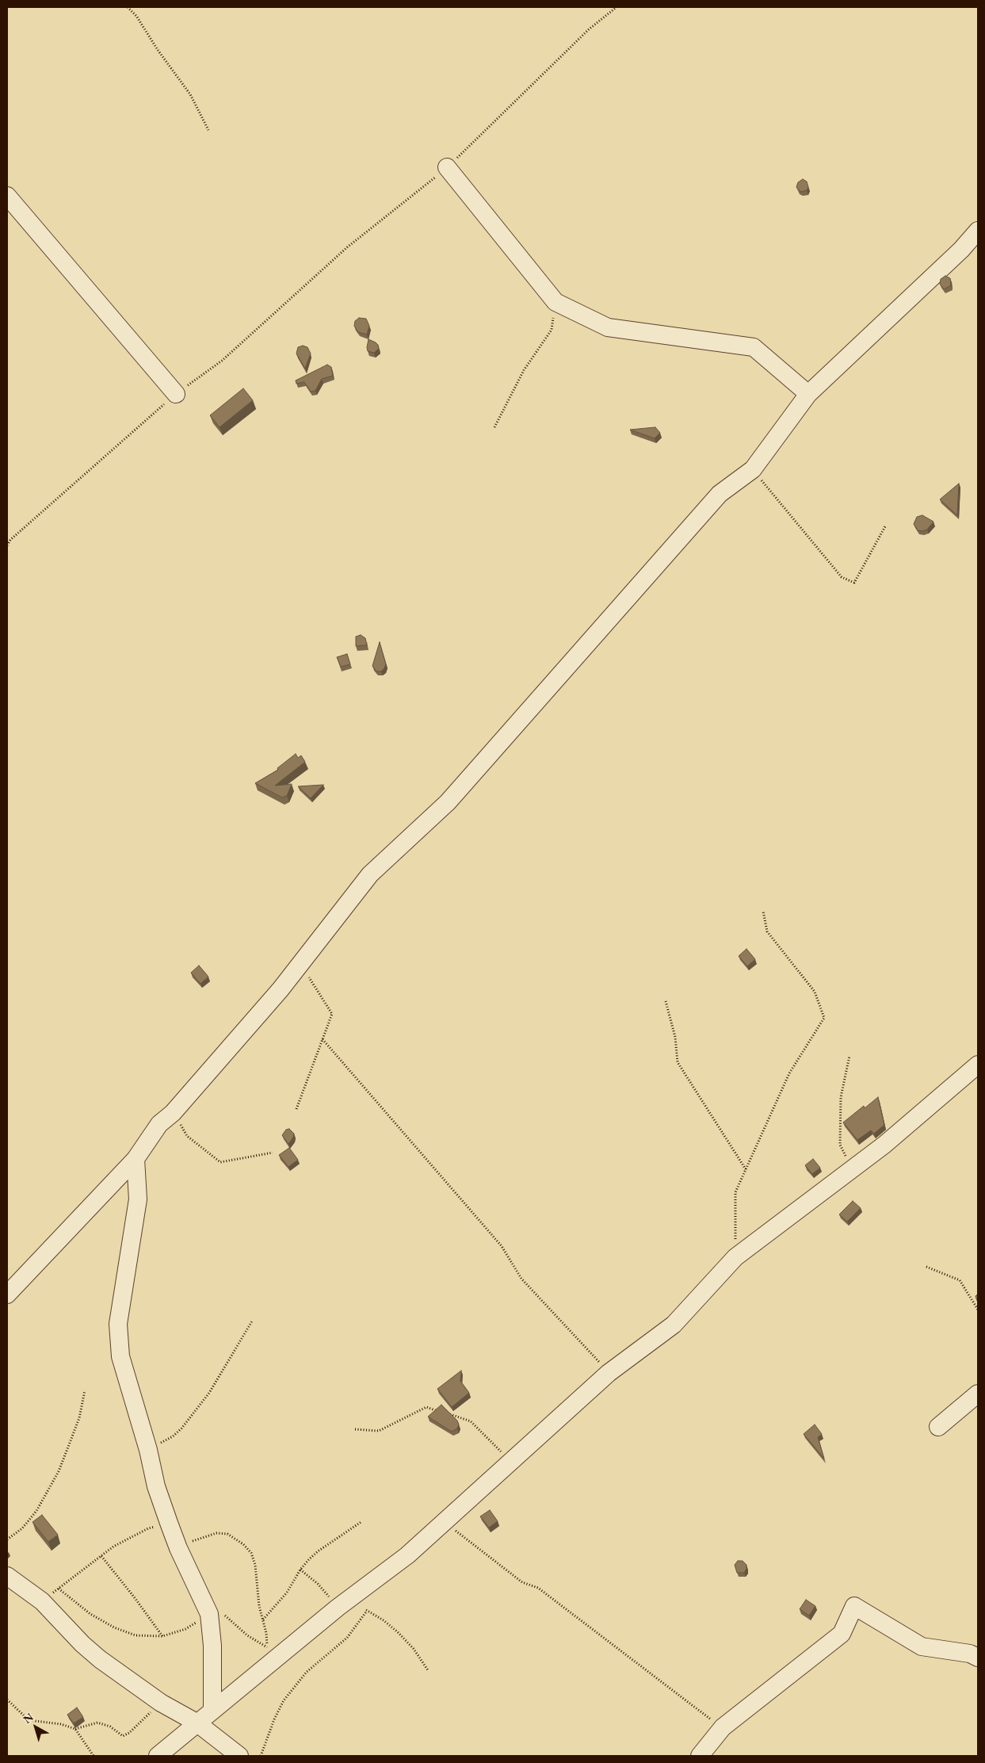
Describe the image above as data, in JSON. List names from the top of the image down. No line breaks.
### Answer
{"north":"top left"}
